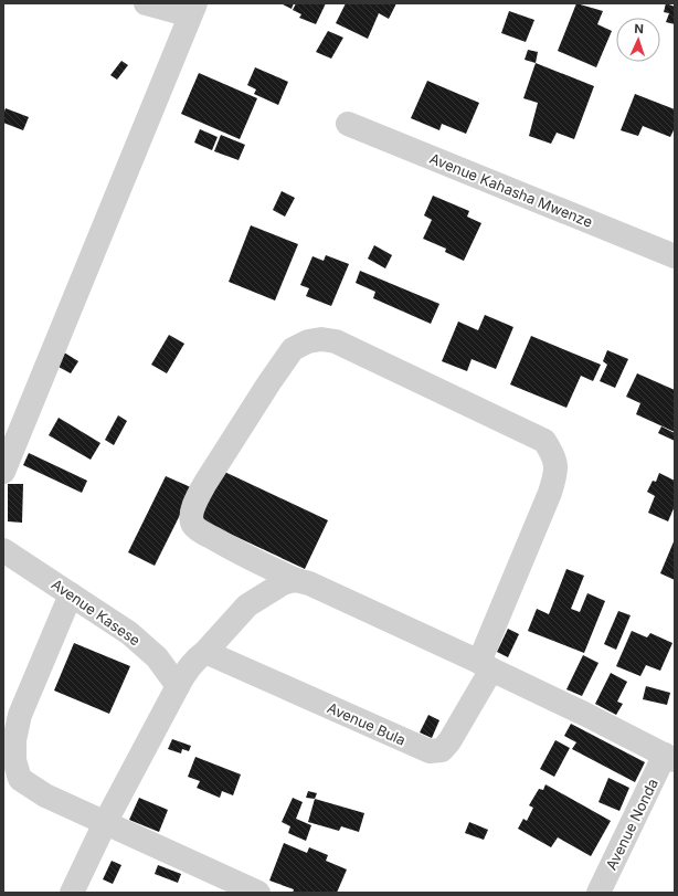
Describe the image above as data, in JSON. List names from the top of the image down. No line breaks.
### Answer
{"streets":{"street":["Avenue Kahasha Mwenze","Avenue Kasese","Avenue Bula","Avenue Nonda"]},"north":"top"}
